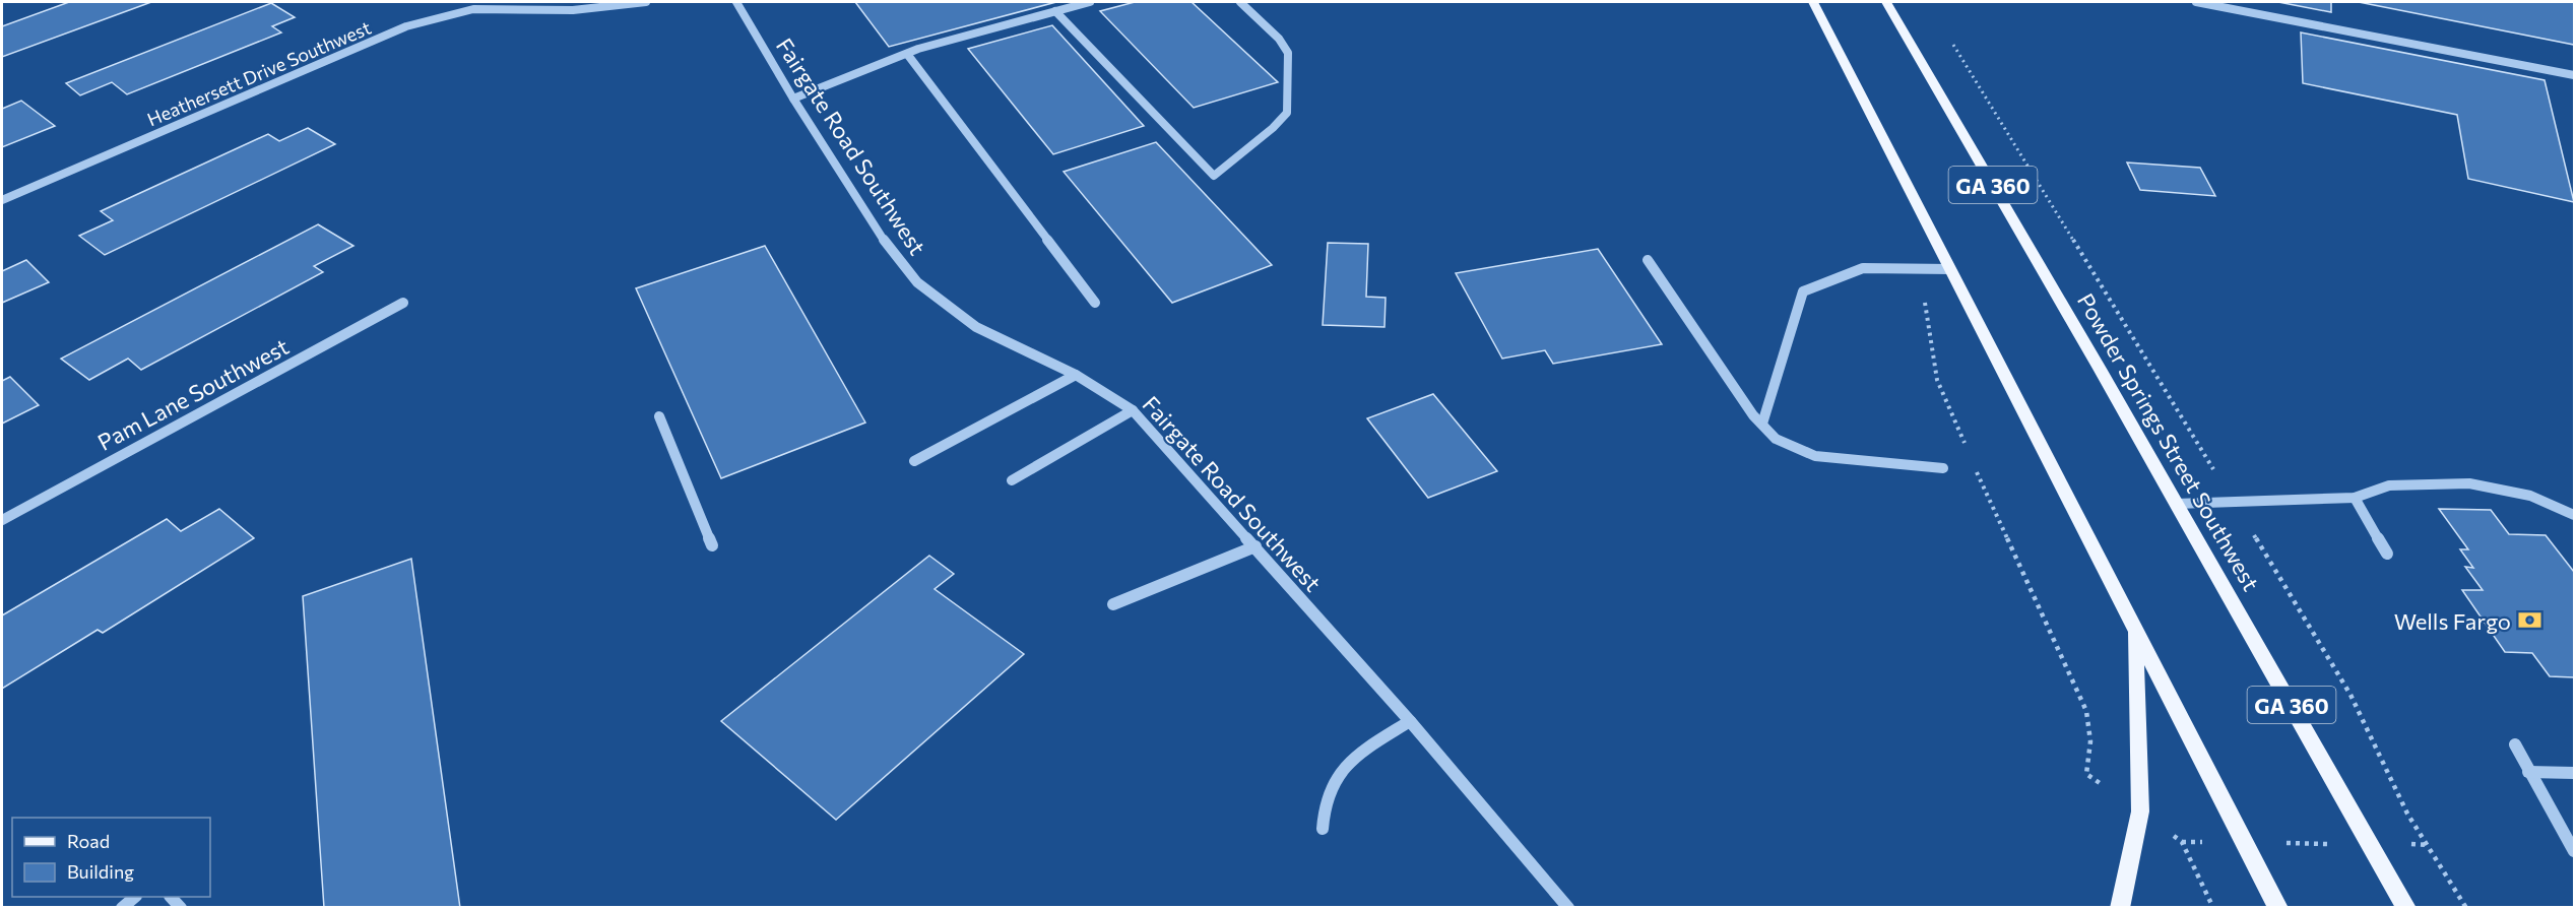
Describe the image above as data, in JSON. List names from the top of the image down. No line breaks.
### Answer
{"streets":{"main road":["GA 360","Powder Springs Street Southwest"],"street":["Heathersett Drive Southwest","Fairgate Road Southwest","Pam Lane Southwest"]},"places":{"bank":["Wells Fargo"]},"legend":["Road","Building"]}
